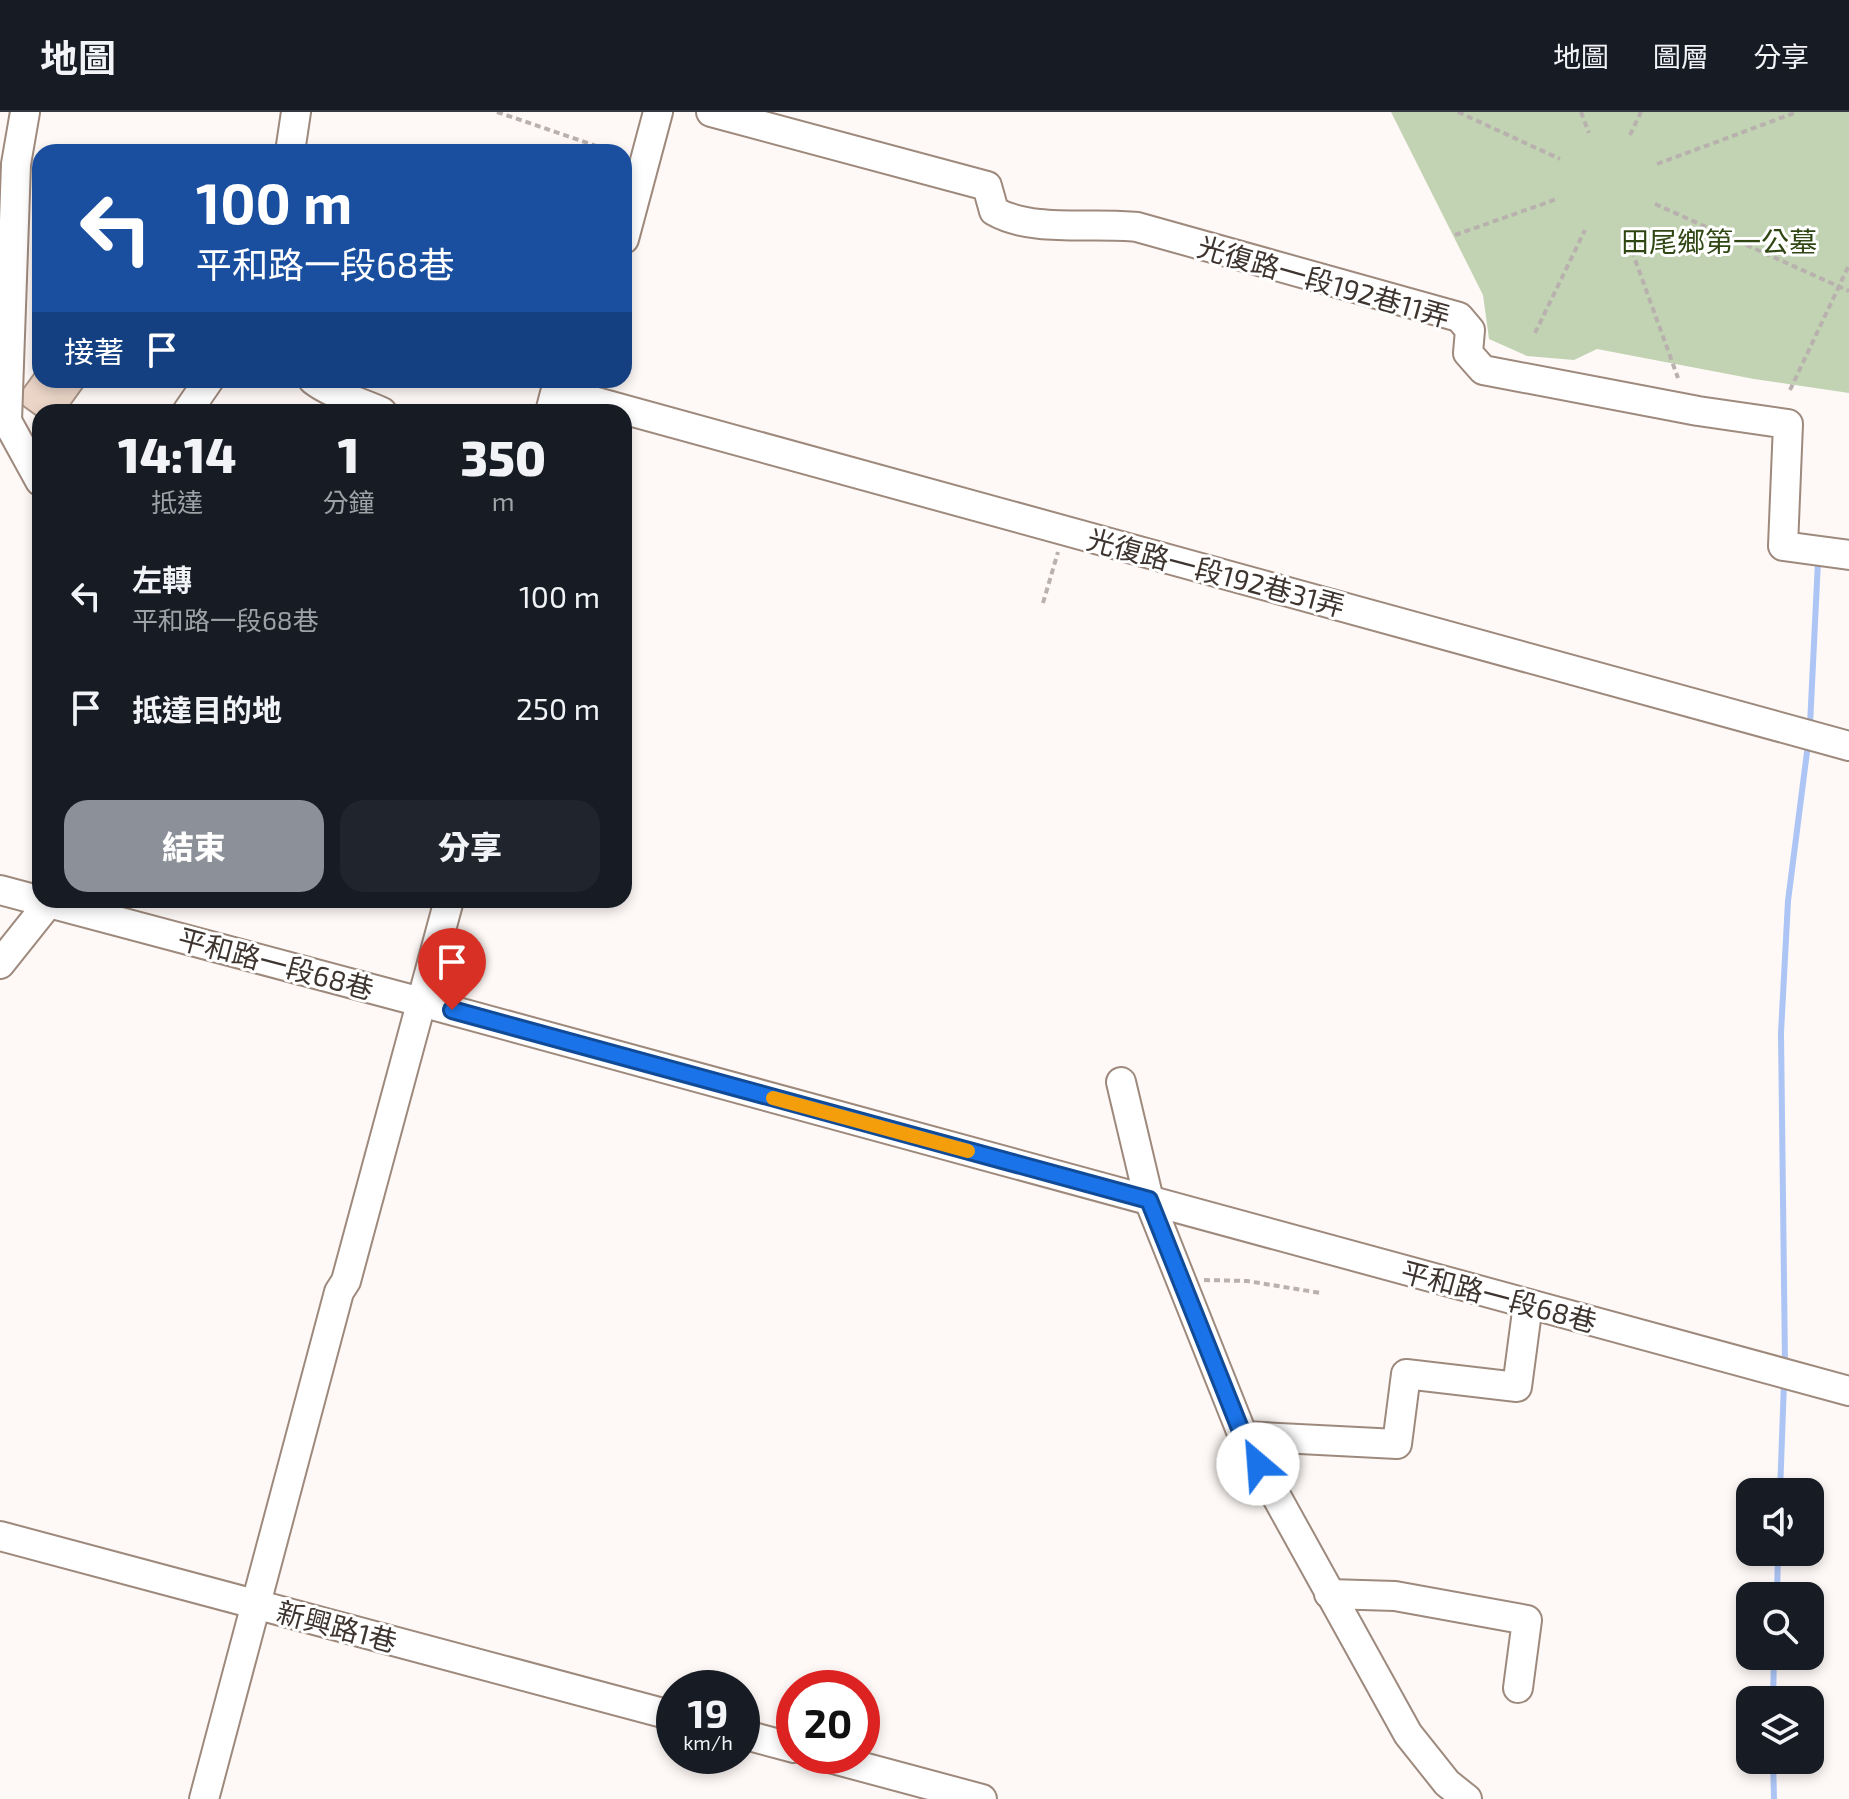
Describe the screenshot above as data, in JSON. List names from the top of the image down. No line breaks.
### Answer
{"streets":{"street":["光復路一段192巷11弄","光復路一段192巷31弄","平和路一段68巷","新興路1巷"]},"parks":["田尾鄉第一公墓"],"page":{"header":"地圖","nav":["地圖","圖層","分享"],"turn":["100 m","平和路一段68巷"],"then":"接著","eta":["14:14","抵達","1","分鐘","350","m"],"list":[{"name":"左轉","note":"平和路一段68巷","value":"100 m"},{"name":"抵達目的地","value":"250 m"}],"buttons":["結束","分享"],"speed":"19 km/h","limit":"20"}}
